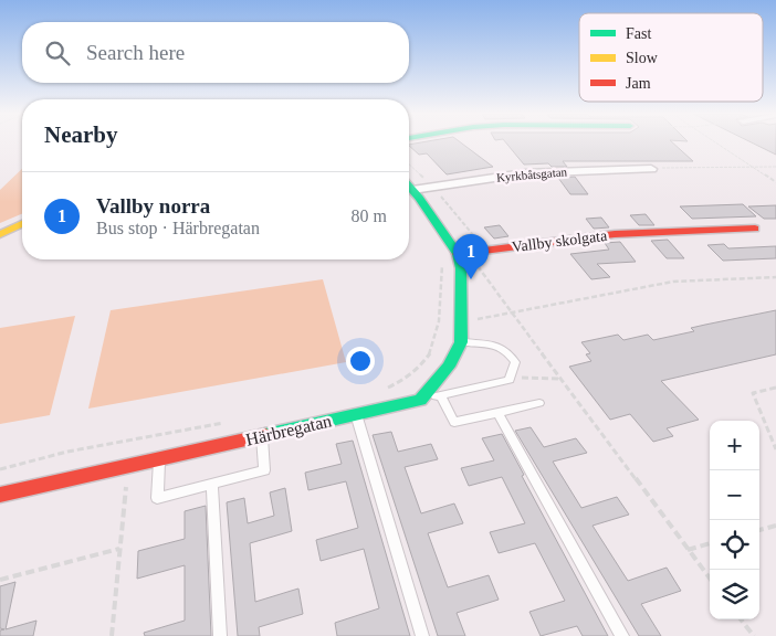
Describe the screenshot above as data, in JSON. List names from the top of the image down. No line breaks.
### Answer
{"streets":{"street":["Kyrkbåtsgatan","Vallby skolgata","Härbregatan"]},"legend":["Fast","Slow","Jam"],"page":{"search":"Search here","heading":"Nearby","list":[{"mark":"1","name":"Vallby norra","note":"Bus stop · Härbregatan","value":"80 m"}],"pins":"1","map_buttons":["+","−"]}}
